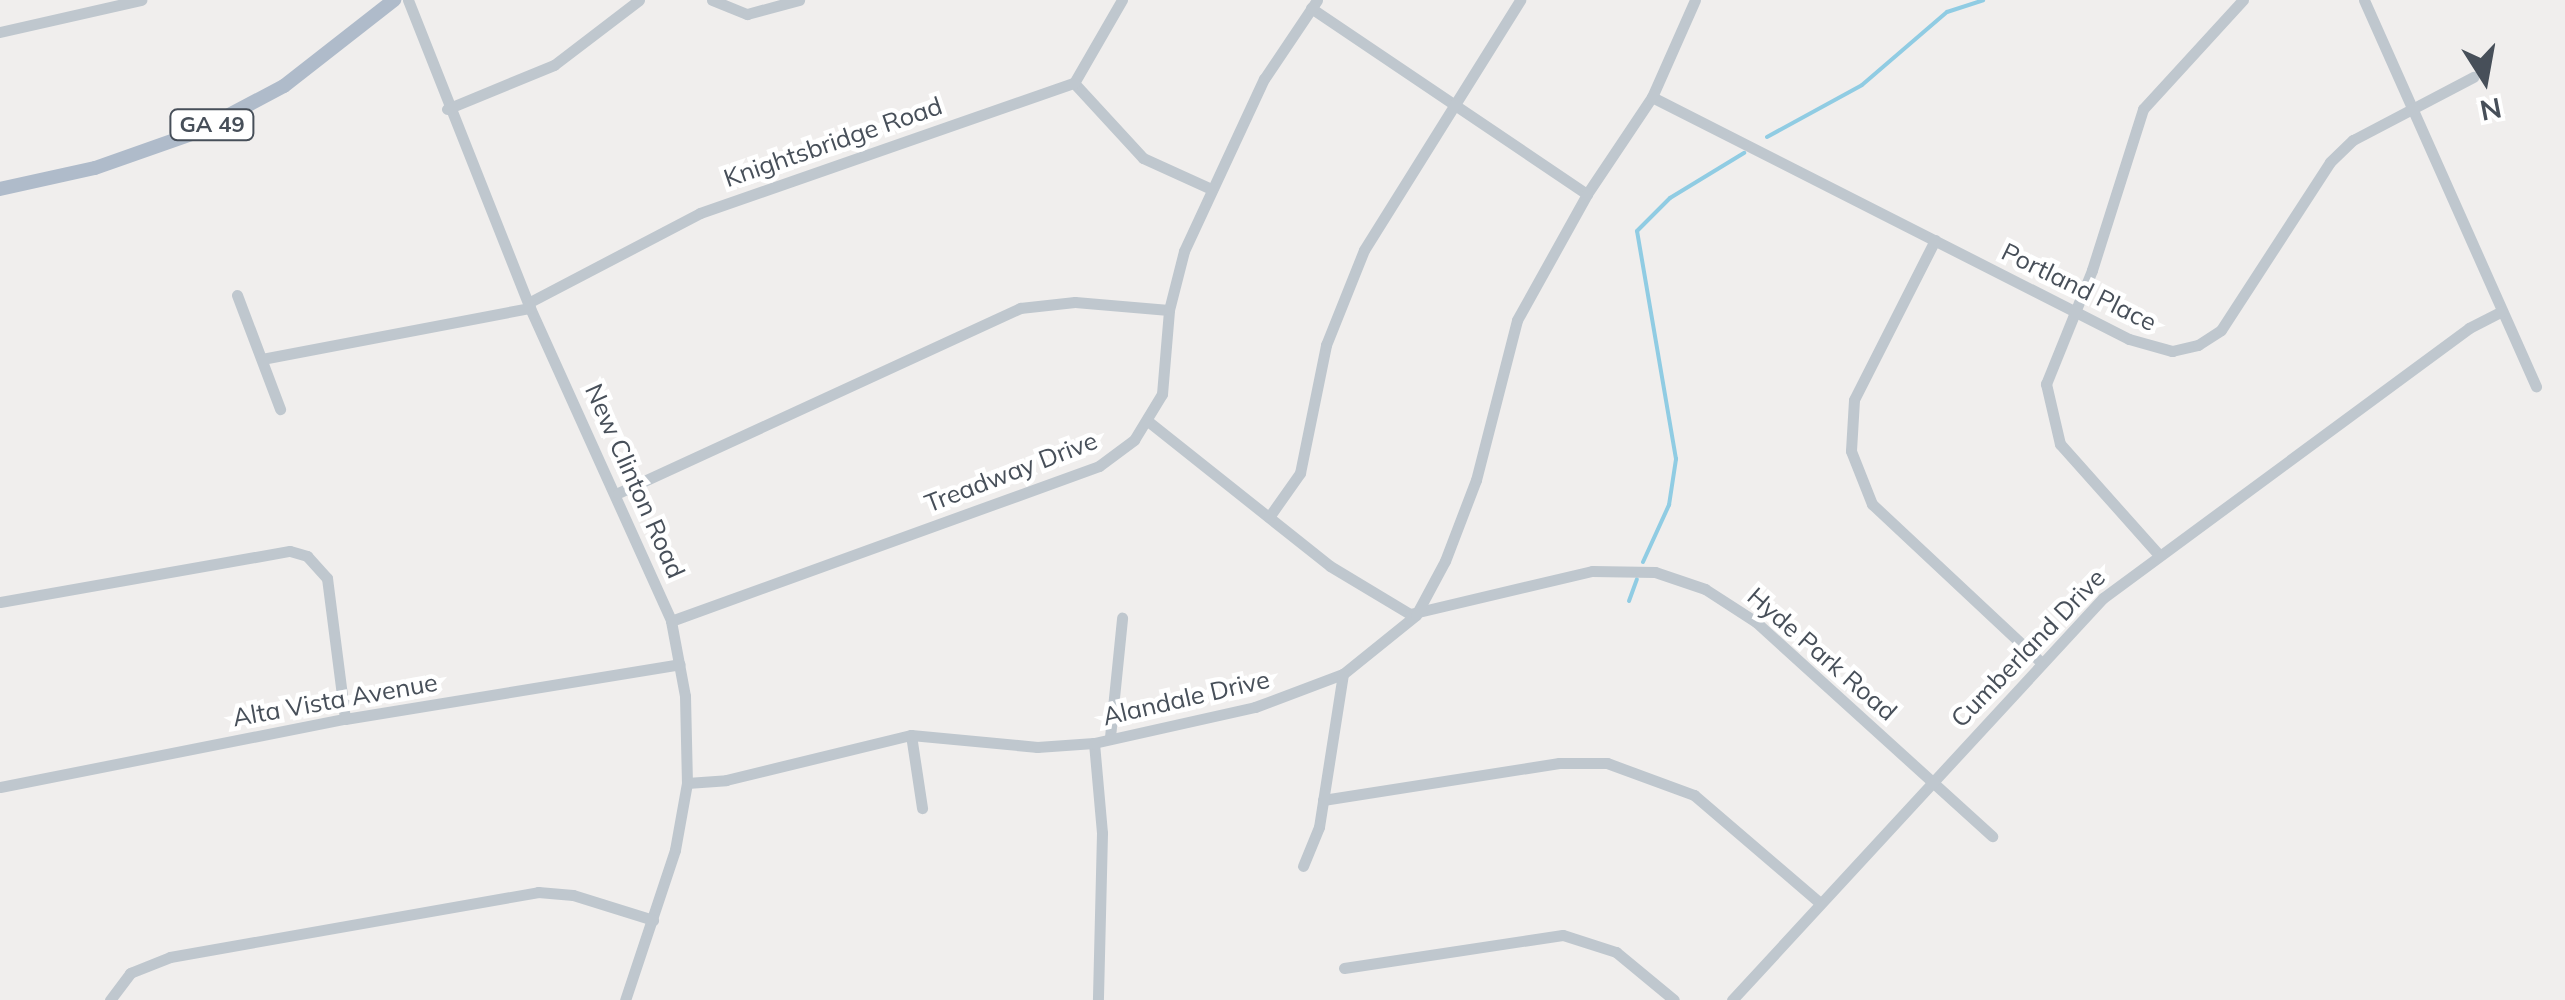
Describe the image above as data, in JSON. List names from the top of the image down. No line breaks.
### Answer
{"streets":{"main road":["GA 49"],"street":["Knightsbridge Road","Portland Place","Treadway Drive","New Clinton Road","Cumberland Drive","Hyde Park Road","Alandale Drive","Alta Vista Avenue"]},"crossings":[["Knightsbridge Road","New Clinton Road"],["Portland Place","Alandale Drive"],["Treadway Drive","New Clinton Road"],["New Clinton Road","Alandale Drive"],["New Clinton Road","Alta Vista Avenue"],["Cumberland Drive","Hyde Park Road"],["Hyde Park Road","Alandale Drive"]],"north":"bottom"}
